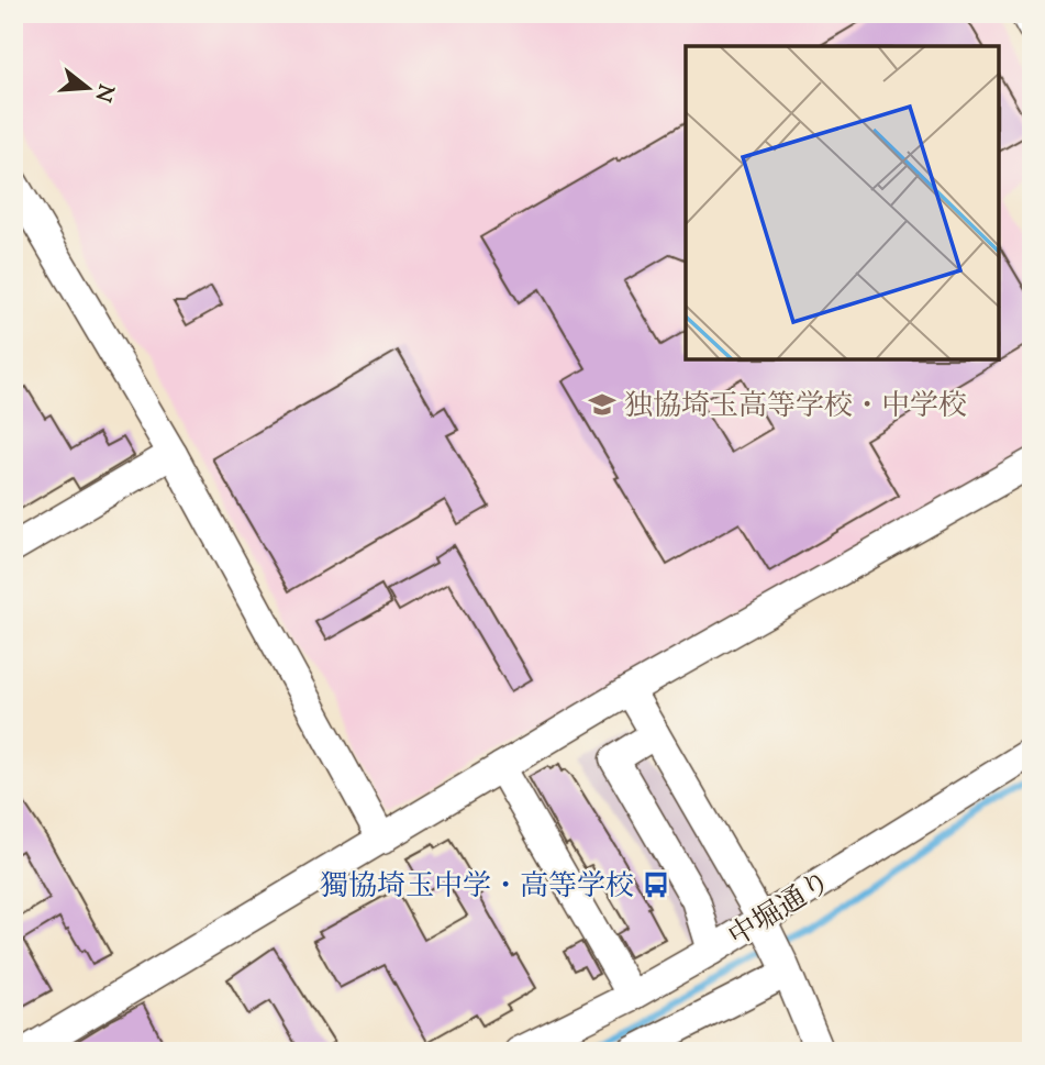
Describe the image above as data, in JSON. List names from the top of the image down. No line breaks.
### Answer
{"streets":{"street":["中堀通り"]},"places":{"school or university":["独協埼玉高等学校・中学校"],"bus stop":["獨協埼玉中学・高等学校"]},"north":"right"}
